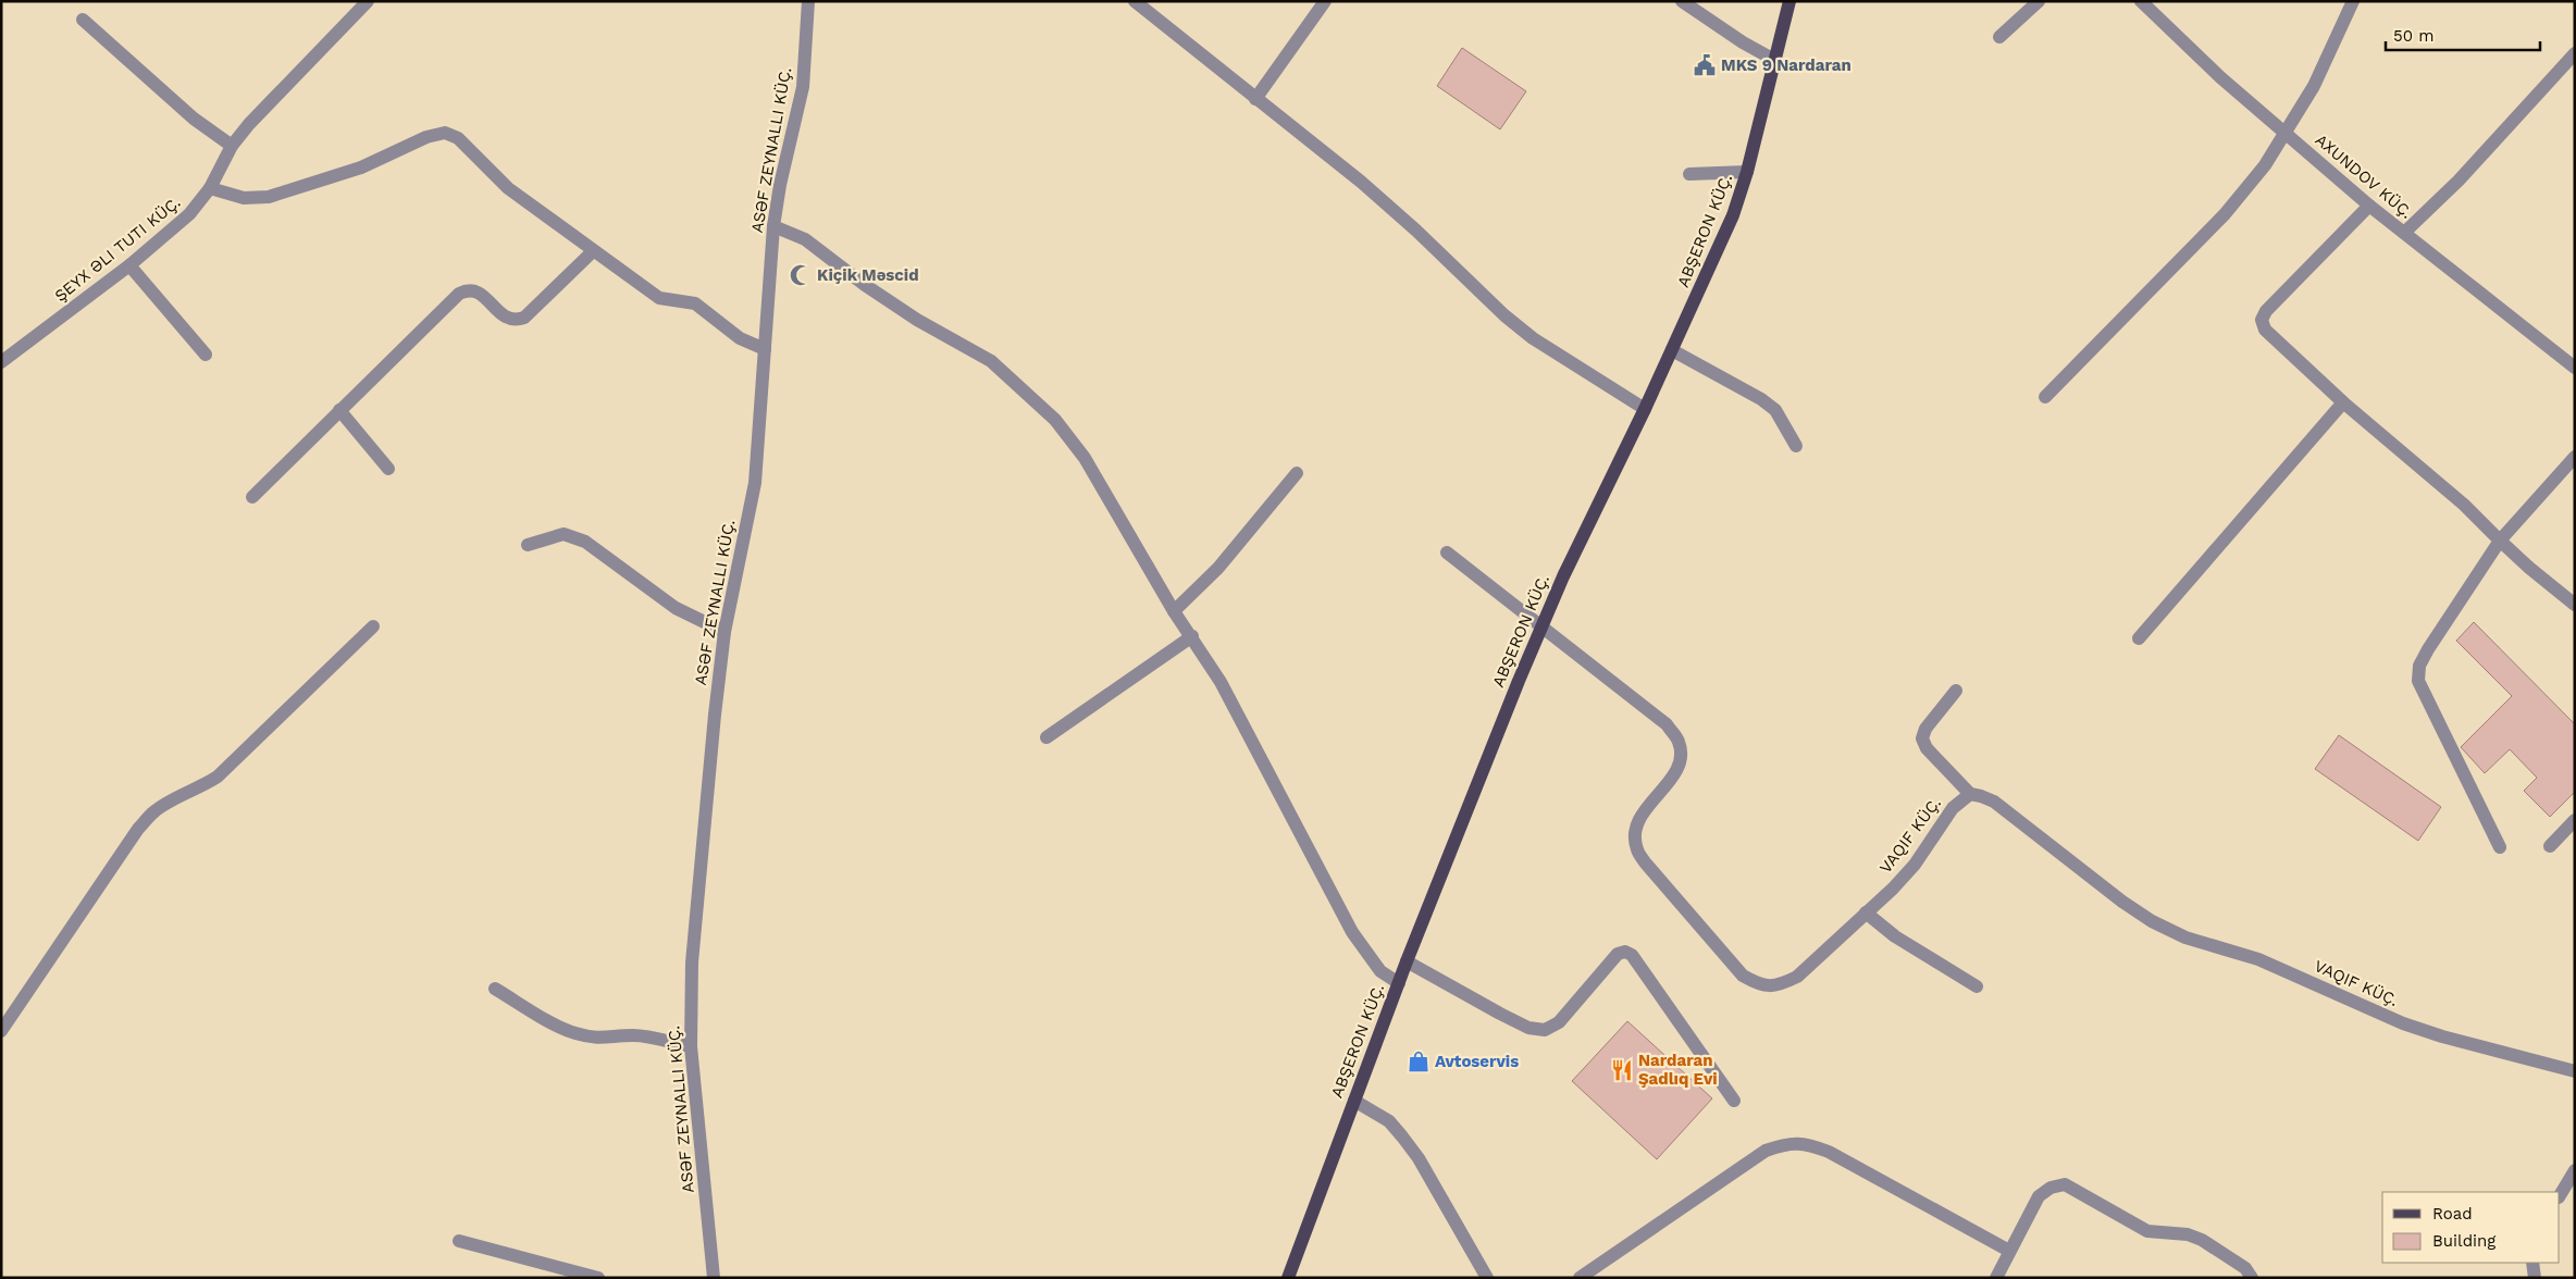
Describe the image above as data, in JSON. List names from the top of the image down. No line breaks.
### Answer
{"streets":{"main road":["ABŞERON KÜÇ."],"street":["AXUNDOV KÜÇ.","ŞEYX ƏLI TUTI KÜÇ.","VAQIF KÜÇ."]},"crossings":[["ABŞERON KÜÇ.","VAQIF KÜÇ."]],"places":{"public building":["MKS 9 Nardaran"],"mosque":["Kiçik Məscid"],"shop":["Avtoservis"],"restaurant":["Nardaran Şadlıq Evi"]},"legend":["Road","Building"],"scale_bar":"50 m"}
